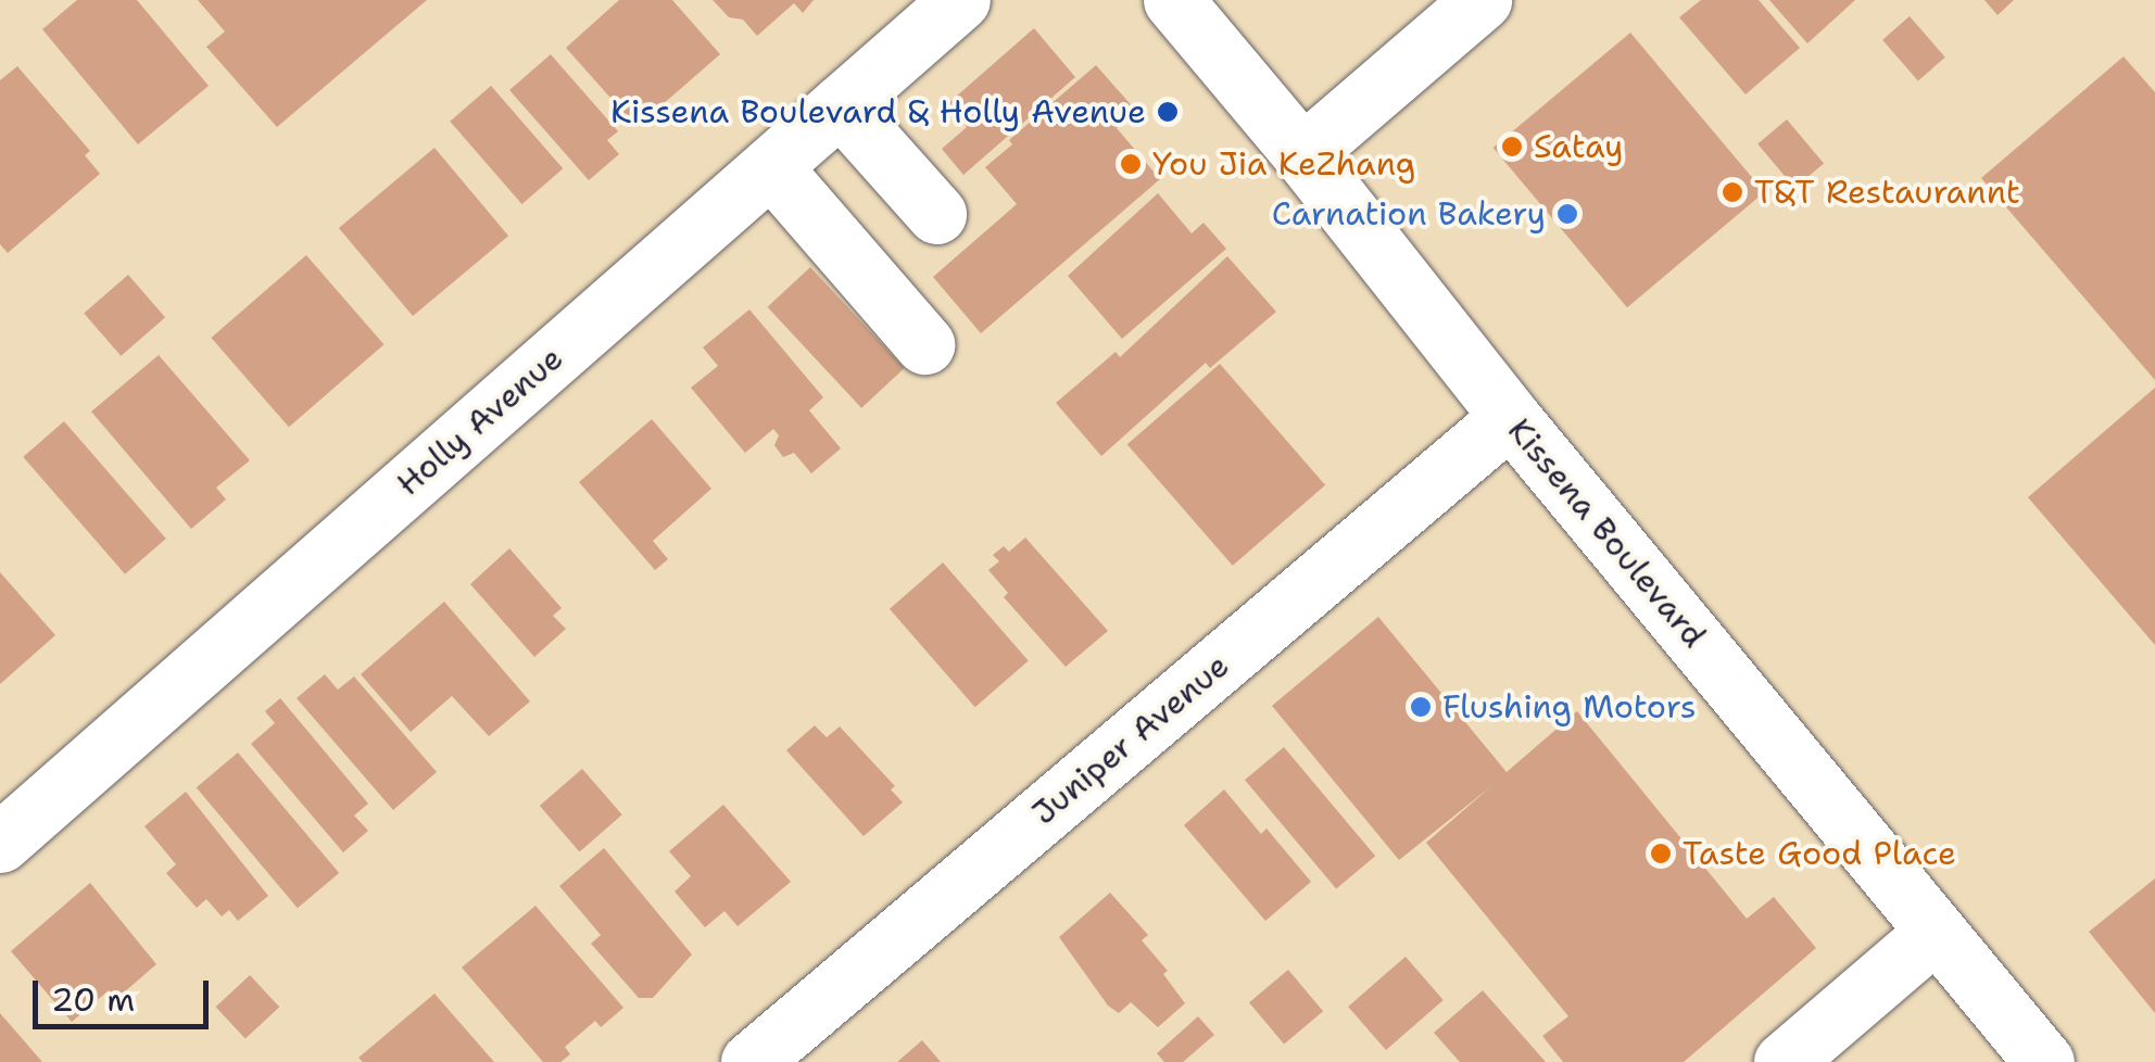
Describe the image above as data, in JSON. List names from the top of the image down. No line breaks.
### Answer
{"streets":{"street":["Holly Avenue","Kissena Boulevard","Juniper Avenue"]},"crossings":[["Kissena Boulevard","Juniper Avenue"]],"places":["Kissena Boulevard & Holly Avenue","Satay","You Jia KeZhang","T&T Restaurannt","Carnation Bakery","Flushing Motors","Taste Good Place"],"scale_bar":"20 m"}
